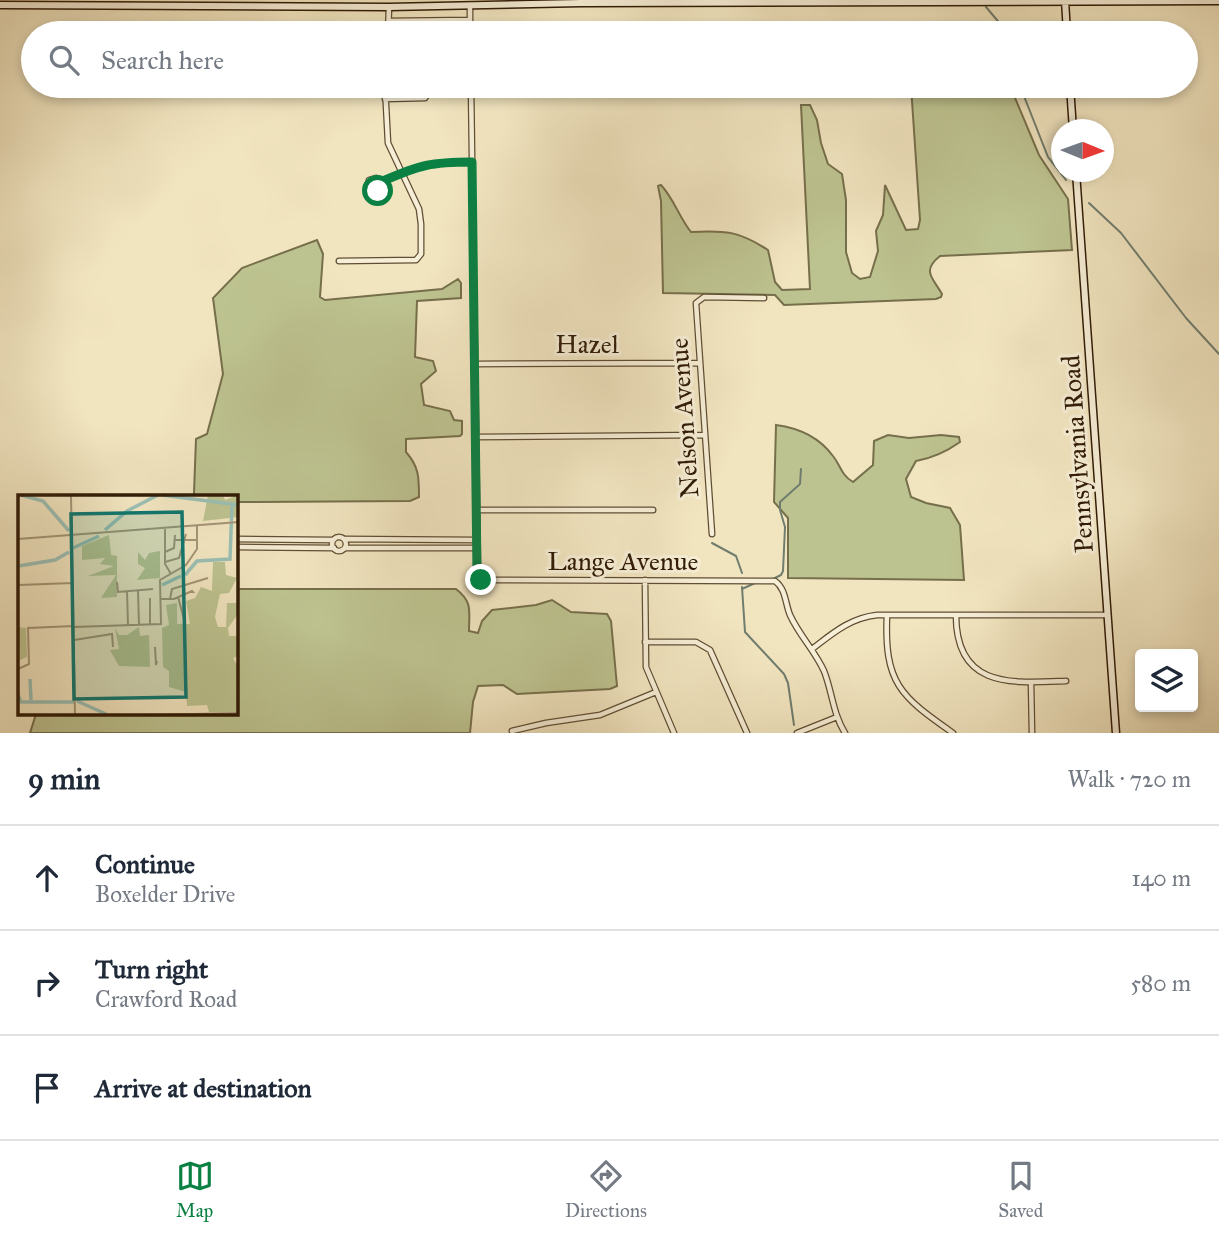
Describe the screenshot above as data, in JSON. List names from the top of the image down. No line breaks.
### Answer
{"streets":{"street":["Hazel","Nelson Avenue","Pennsylvania Road","Lange Avenue"]},"crossings":[["Hazel","Nelson Avenue"]],"north":"right","page":{"search":"Search here","heading":["9 min","Walk · 720 m"],"list":[["Continue","Boxelder Drive","140 m"],["Turn right","Crawford Road","580 m"],"Arrive at destination"],"nav":["Map","Directions","Saved"]}}
